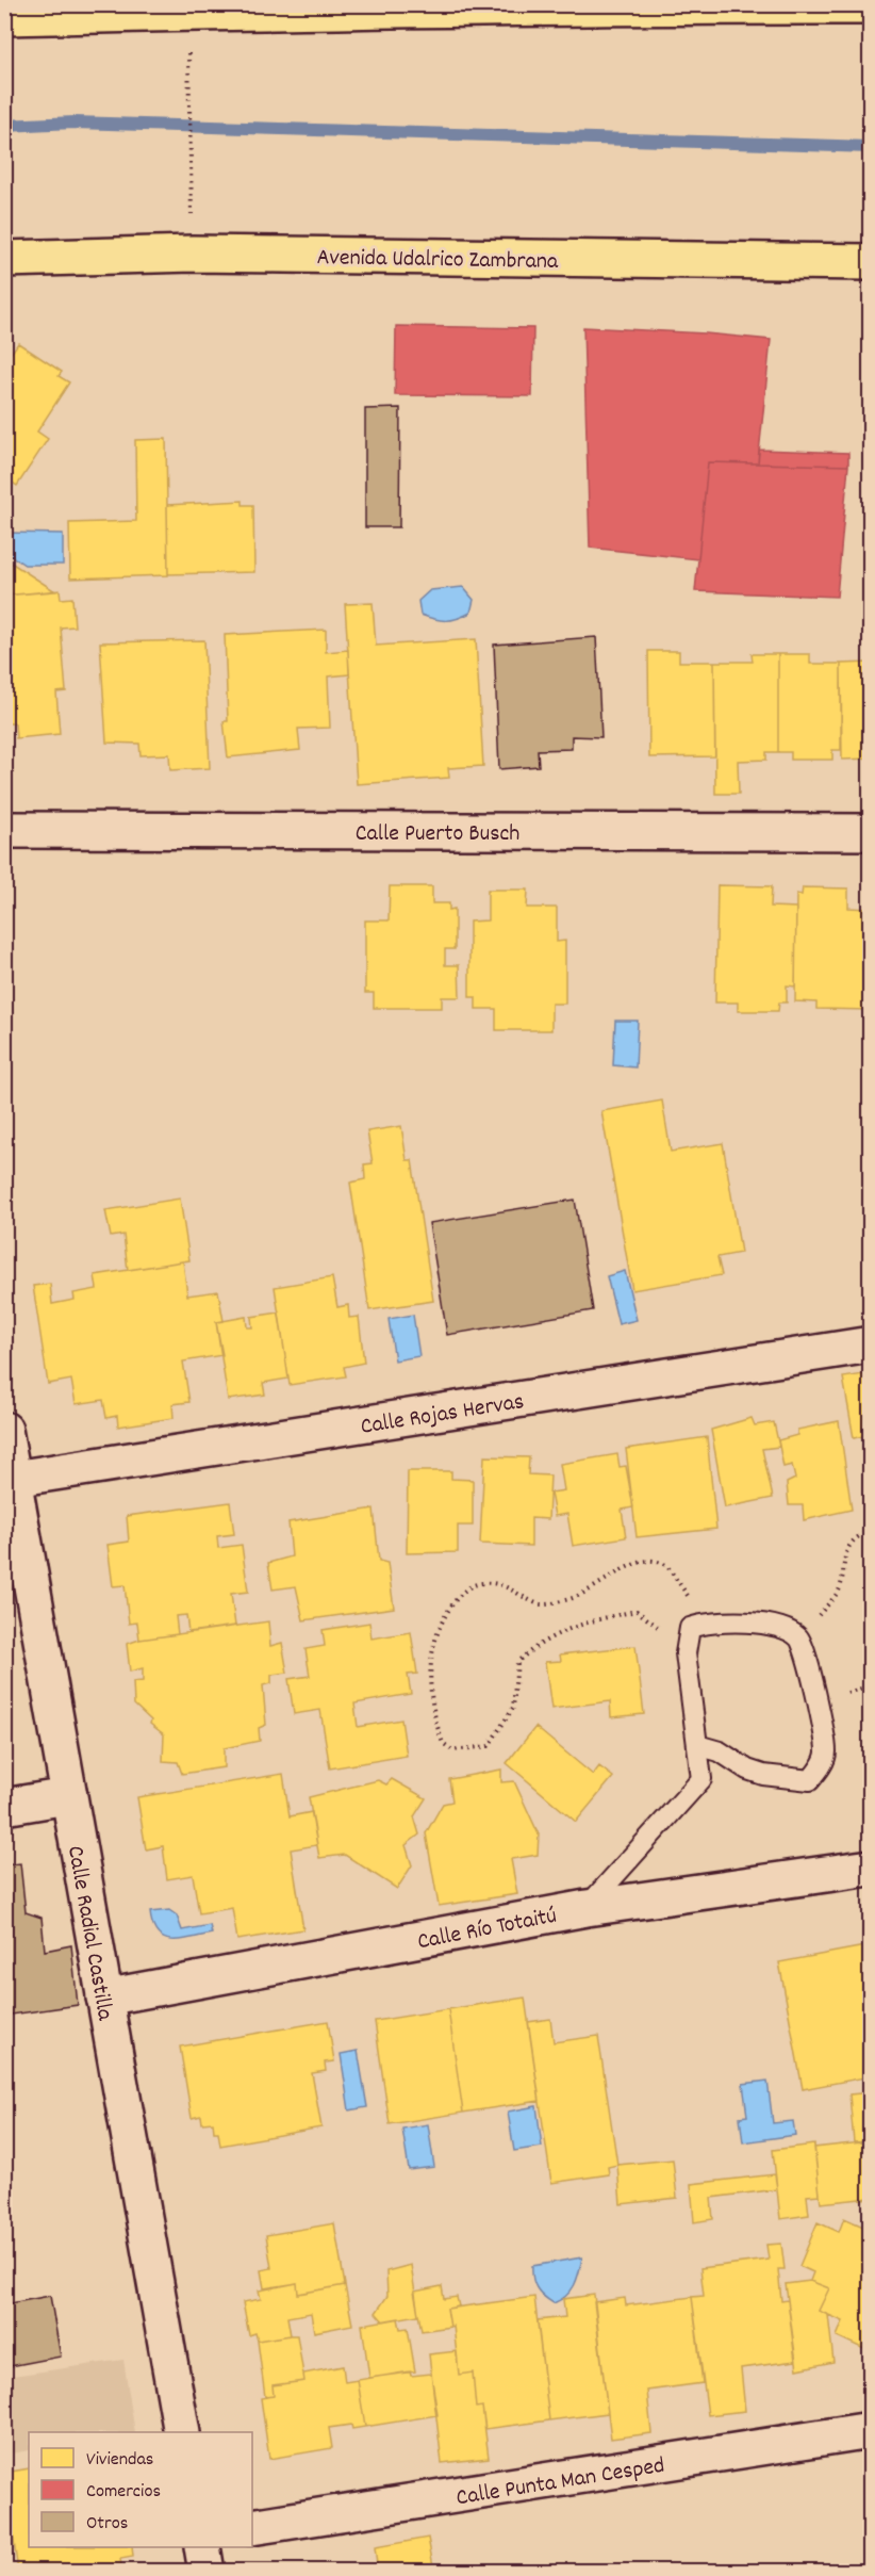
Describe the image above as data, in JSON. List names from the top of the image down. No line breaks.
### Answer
{"streets":{"highway":["Avenida Udalrico Zambrana"],"street":["Calle Puerto Busch","Calle Rojas Hervas","Calle Río Totaitú","Calle Radial Castilla","Calle Punta Man Cesped"]},"crossings":[["Calle Rojas Hervas","Calle Radial Castilla"],["Calle Río Totaitú","Calle Radial Castilla"]],"legend":["Viviendas","Comercios","Otros"]}
